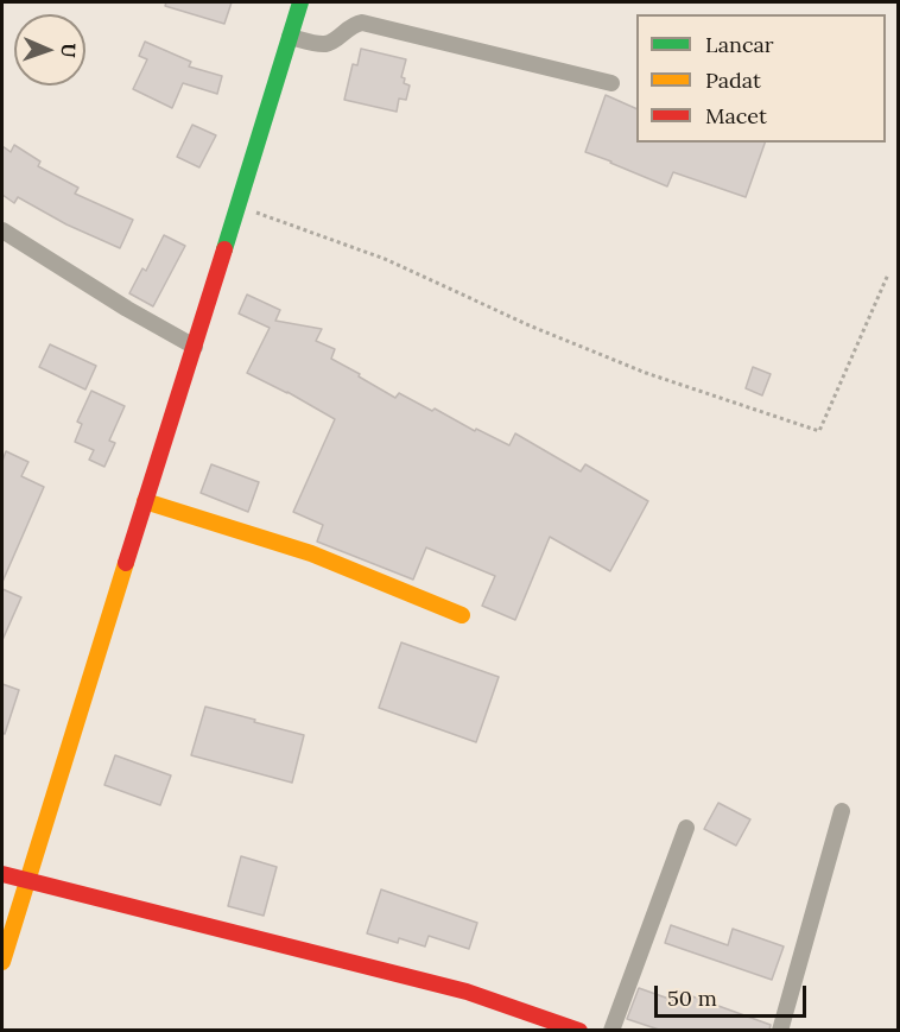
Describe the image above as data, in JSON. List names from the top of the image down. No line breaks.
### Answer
{"legend":["Lancar","Padat","Macet"],"scale_bar":"50 m","north":"right"}
